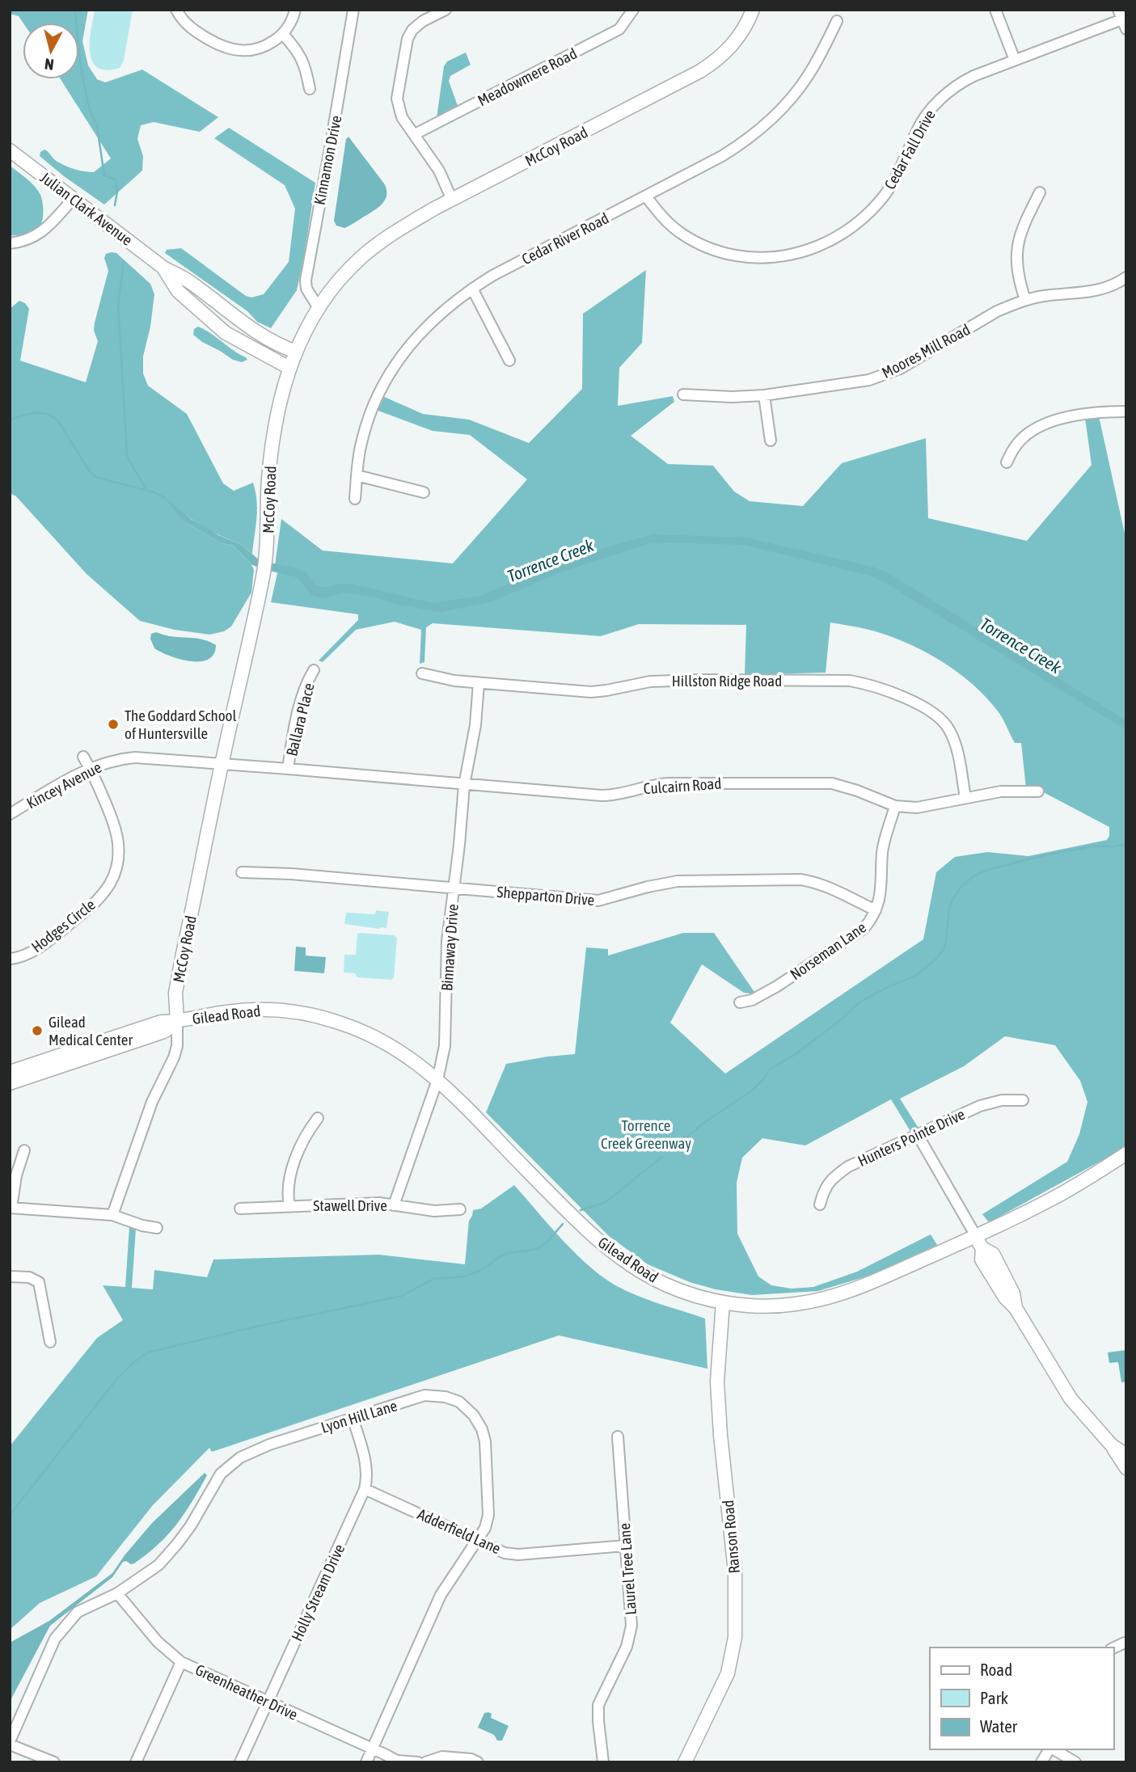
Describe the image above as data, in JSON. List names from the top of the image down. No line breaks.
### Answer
{"streets":{"main road":["McCoy Road","Julian Clark Avenue","Gilead Road","Ranson Road"],"street":["Meadowmere Road","Cedar Fall Drive","Kinnamon Drive","Cedar River Road","Moores Mill Road","Hillston Ridge Road","Ballara Place","Kincey Avenue","Culcairn Road","Shepparton Drive","Hodges Circle","Binnaway Drive","Norseman Lane","Hunters Pointe Drive","Stawell Drive","Lyon Hill Lane","Adderfield Lane","Laurel Tree Lane","Holly Stream Drive","Greenheather Drive"]},"crossings":[["McCoy Road","Kinnamon Drive"],["McCoy Road","Julian Clark Avenue"],["McCoy Road","Kincey Avenue"],["McCoy Road","Culcairn Road"],["McCoy Road","Gilead Road"],["Cedar Fall Drive","Cedar River Road"],["Hillston Ridge Road","Culcairn Road"],["Hillston Ridge Road","Binnaway Drive"],["Ballara Place","Culcairn Road"],["Kincey Avenue","Culcairn Road"],["Kincey Avenue","Hodges Circle"],["Culcairn Road","Binnaway Drive"],["Culcairn Road","Norseman Lane"],["Shepparton Drive","Binnaway Drive"],["Shepparton Drive","Norseman Lane"],["Binnaway Drive","Gilead Road"],["Binnaway Drive","Stawell Drive"],["Gilead Road","Ranson Road"],["Lyon Hill Lane","Adderfield Lane"],["Lyon Hill Lane","Holly Stream Drive"],["Lyon Hill Lane","Greenheather Drive"],["Adderfield Lane","Laurel Tree Lane"],["Adderfield Lane","Holly Stream Drive"],["Holly Stream Drive","Greenheather Drive"]],"water":["Torrence Creek"],"parks":["Torrence Creek Greenway"],"places":["The Goddard School of Huntersville","Gilead Medical Center"],"legend":["Road","Park","Water"],"north":"bottom"}
